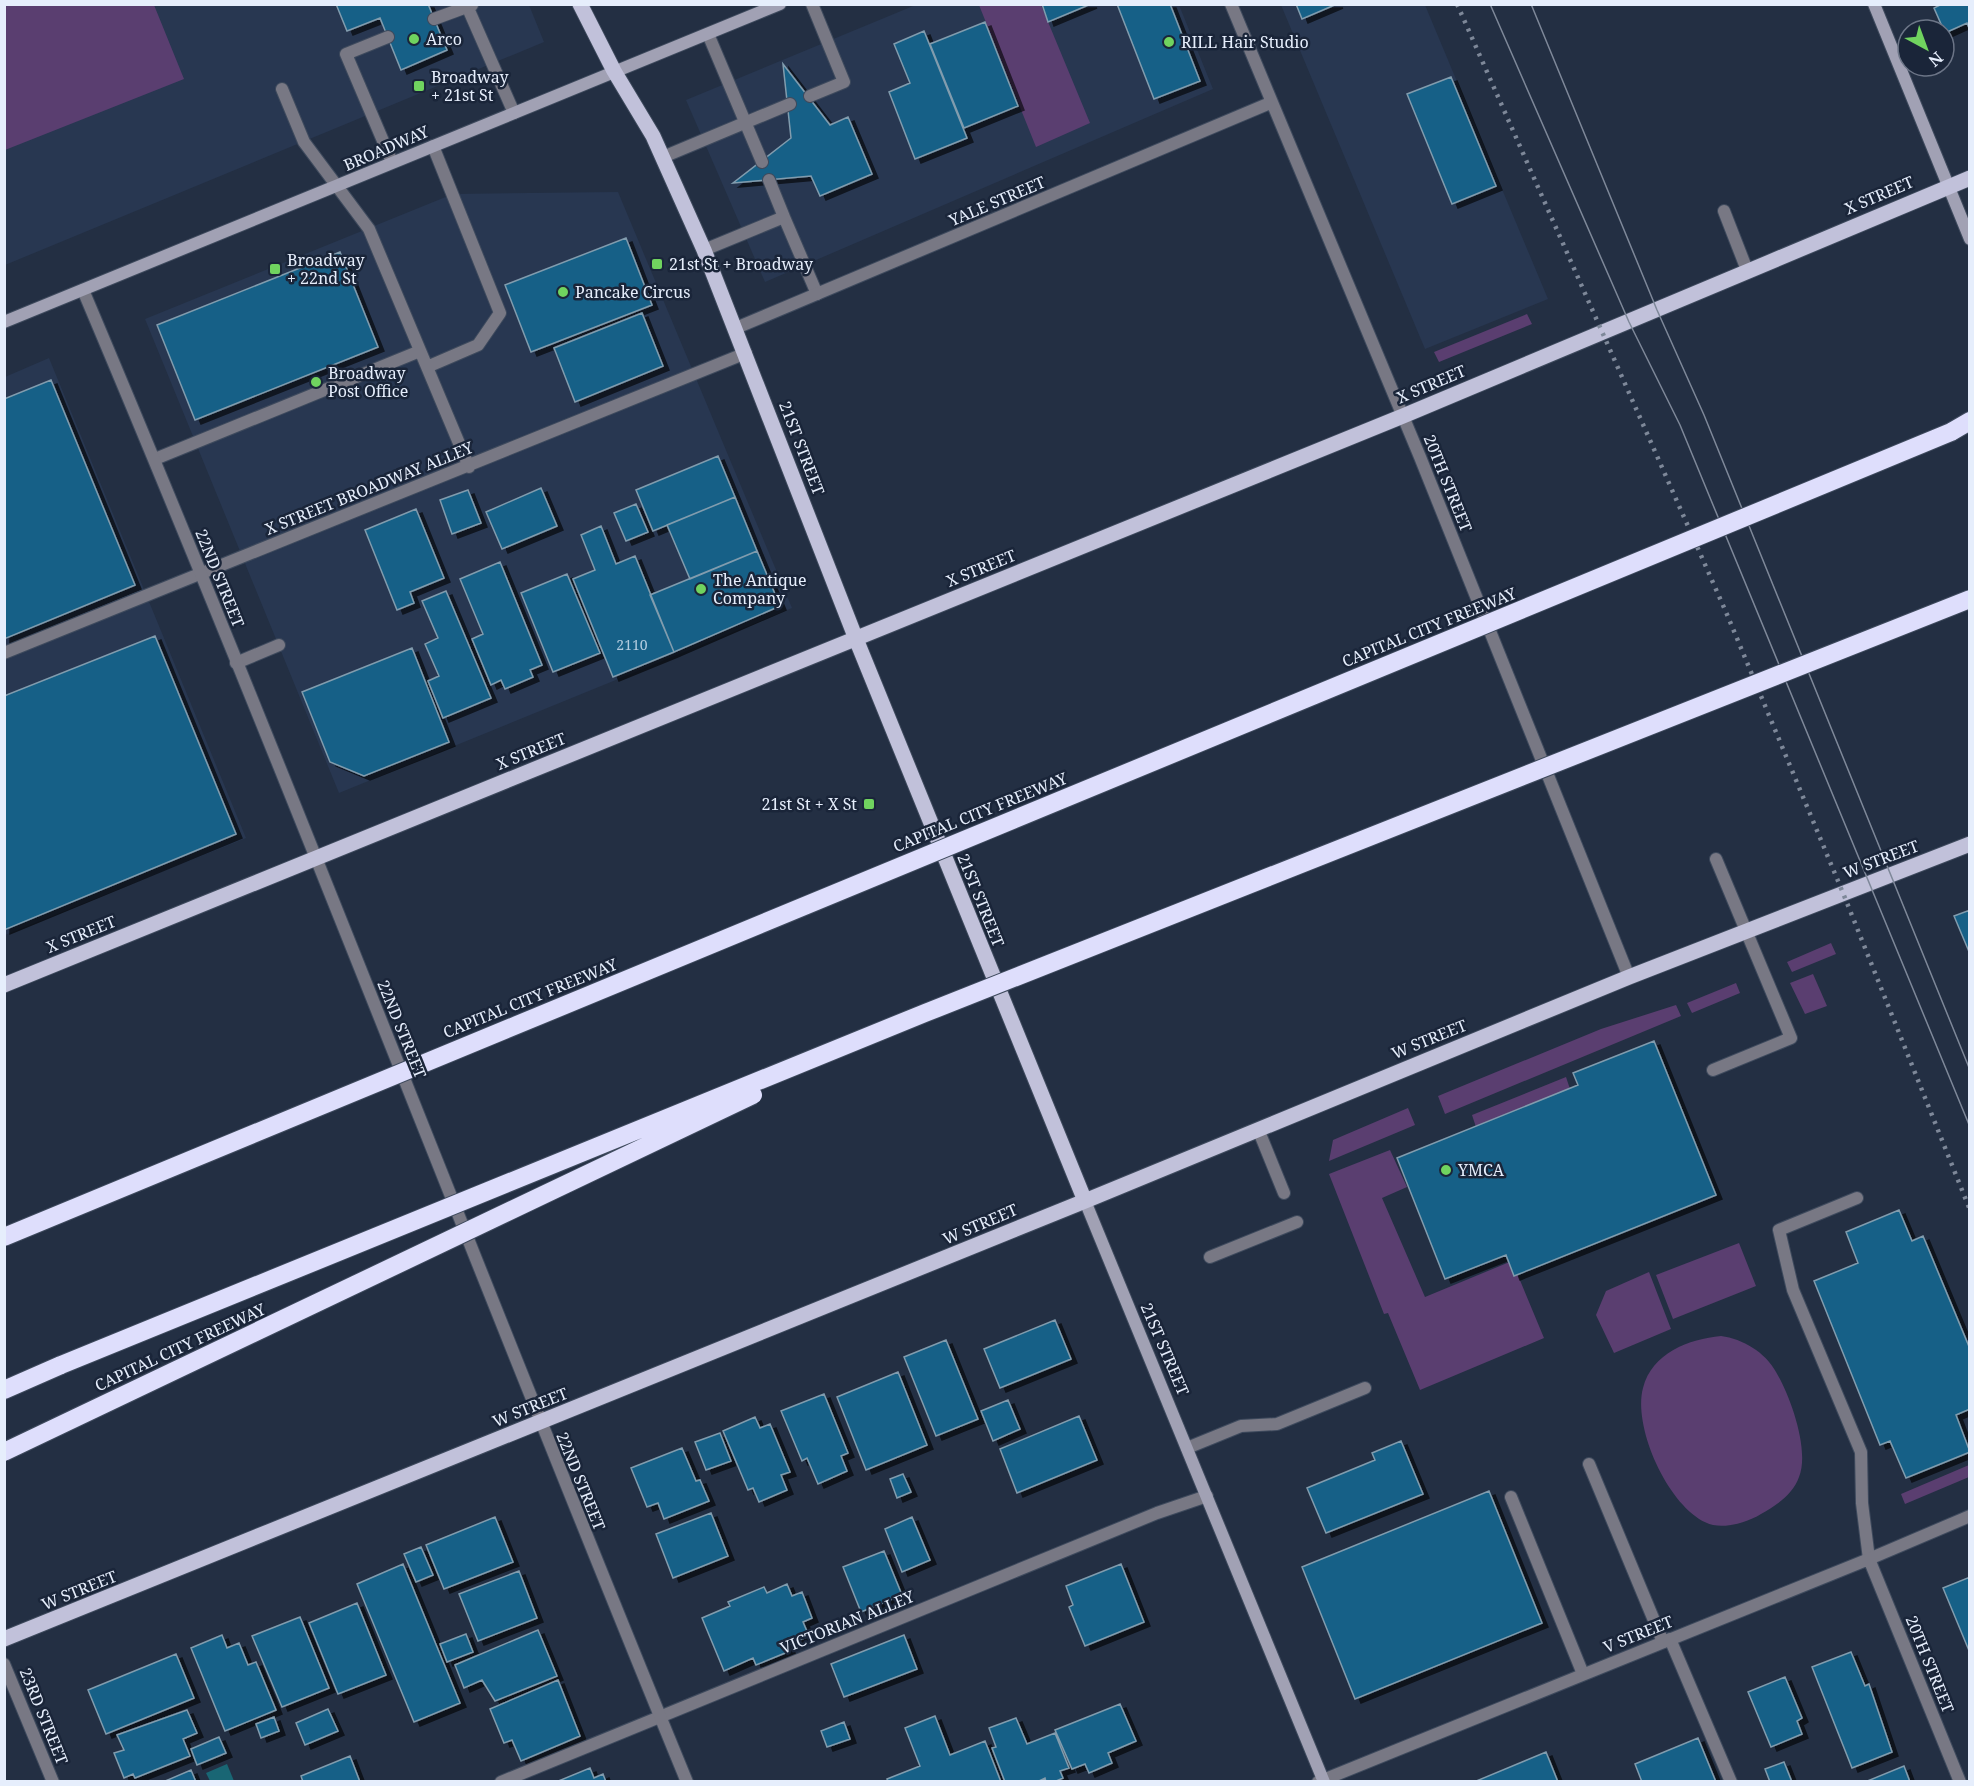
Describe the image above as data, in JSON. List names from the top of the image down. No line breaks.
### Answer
{"streets":{"highway":["CAPITAL CITY FREEWAY"],"main road":["BROADWAY","X STREET","21ST STREET","W STREET"],"street":["YALE STREET","20TH STREET","X STREET BROADWAY ALLEY","22ND STREET","VICTORIAN ALLEY","V STREET","23RD STREET"]},"crossings":[["BROADWAY","21ST STREET"],["BROADWAY","22ND STREET"],["X STREET","21ST STREET"],["X STREET","20TH STREET"],["X STREET","22ND STREET"],["YALE STREET","21ST STREET"],["YALE STREET","20TH STREET"],["21ST STREET","X STREET BROADWAY ALLEY"],["21ST STREET","W STREET"],["21ST STREET","VICTORIAN ALLEY"],["21ST STREET","V STREET"],["20TH STREET","W STREET"],["20TH STREET","V STREET"],["X STREET BROADWAY ALLEY","22ND STREET"],["22ND STREET","W STREET"],["22ND STREET","VICTORIAN ALLEY"]],"places":{"other":["Arco","RILL Hair Studio","Pancake Circus","Broadway Post Office","The Antique Company","YMCA"],"transit":["Broadway + 21st St","21st St + Broadway","Broadway + 22nd St","21st St + X St"]},"house_numbers":["2110"],"north":"bottom right"}
